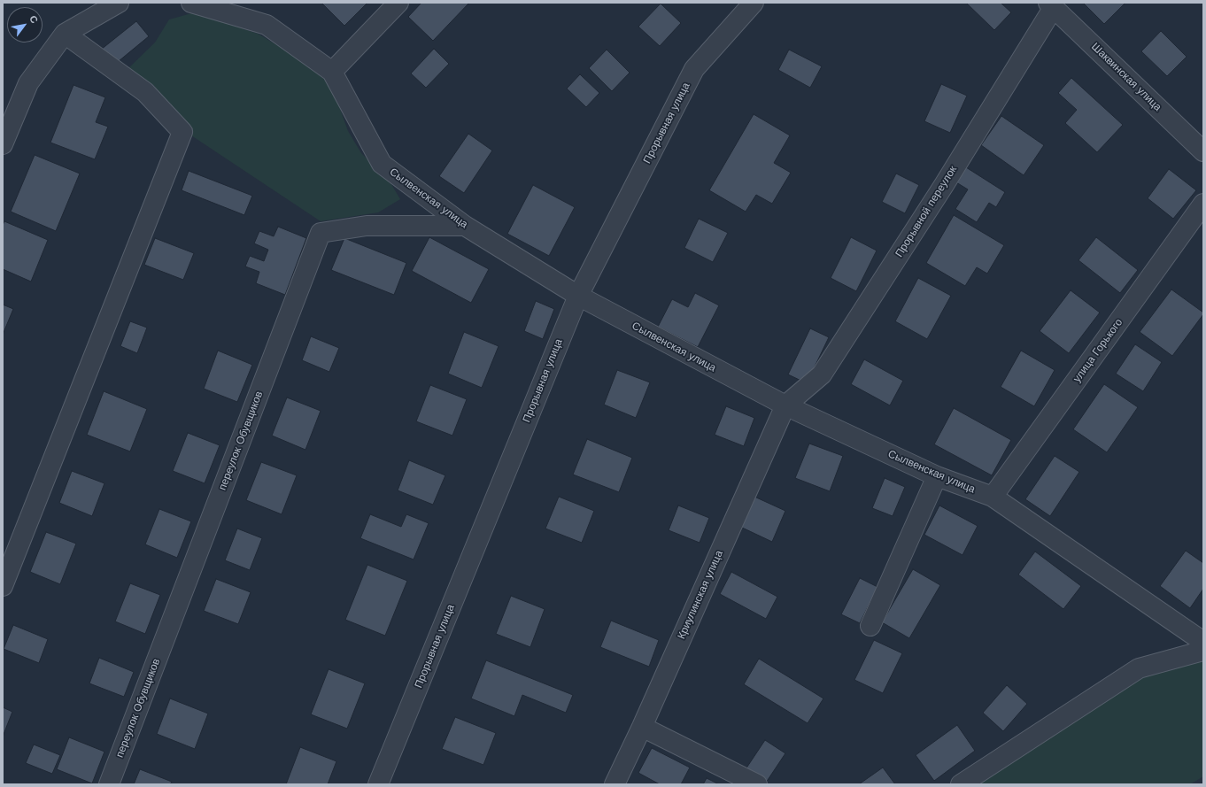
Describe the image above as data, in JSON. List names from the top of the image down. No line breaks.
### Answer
{"streets":{"street":["Шаквинская улица","Прорывная улица","Сылвенская улица","Прорывной переулок","улица Горького","переулок Обувщиков","Криулинская улица"]},"crossings":[["Шаквинская улица","Прорывной переулок"],["Прорывная улица","Сылвенская улица"],["Сылвенская улица","Прорывной переулок"],["Сылвенская улица","улица Горького"],["Сылвенская улица","переулок Обувщиков"],["Сылвенская улица","Криулинская улица"],["Прорывной переулок","Криулинская улица"]],"north":"top right"}
